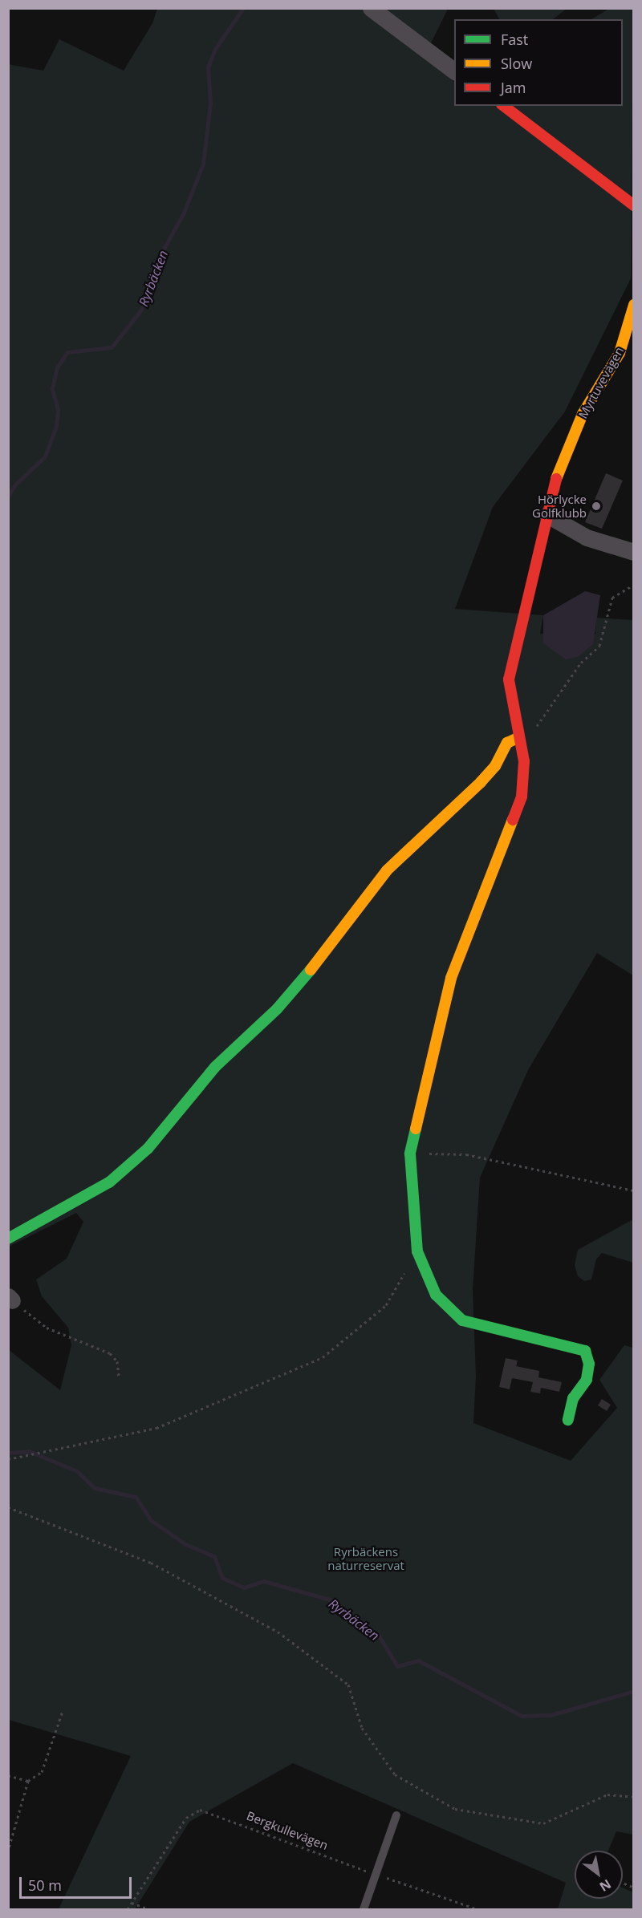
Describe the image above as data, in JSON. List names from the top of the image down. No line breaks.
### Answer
{"streets":{"street":["Myrtuvevägen"],"path":["Bergkullevägen"]},"water":["Ryrbäcken"],"parks":["Ryrbäckens naturreservat"],"places":["Hörlycke Golfklubb"],"legend":["Fast","Slow","Jam"],"scale_bar":"50 m","north":"bottom right"}
